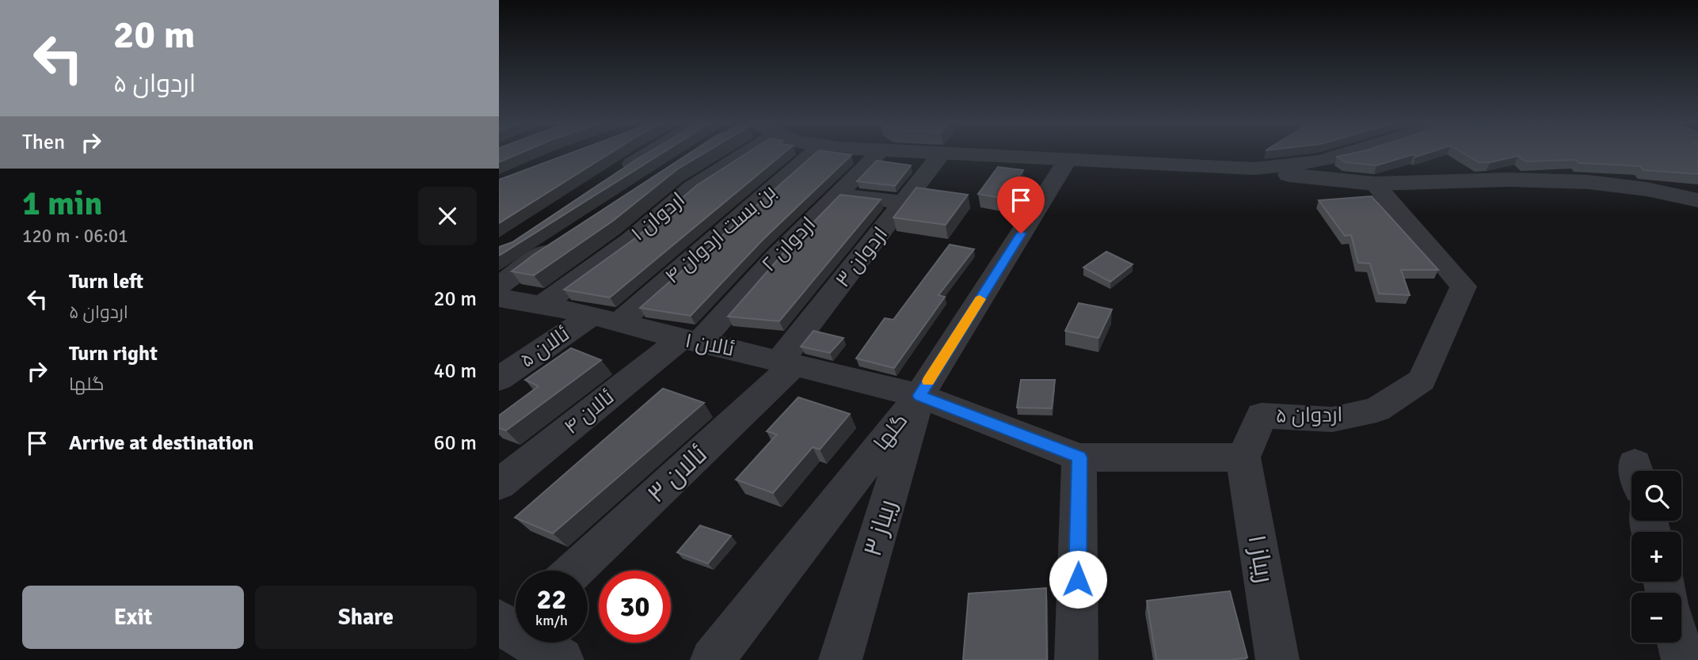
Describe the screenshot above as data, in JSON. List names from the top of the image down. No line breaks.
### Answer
{"streets":{"street":["اردوان ۱","بن بست اردوان ۴","اردوان ۲","اردوان ۳","ئالان ۱","ئالان ۵","ئالان ۴","اردوان ۵","گلها","ئالان ۳","ریباز ۳","ریباز ۱"]},"crossings":[["اردوان ۱","ئالان ۱"],["بن بست اردوان ۴","ئالان ۱"],["اردوان ۲","ئالان ۱"],["اردوان ۲","ئالان ۴"],["اردوان ۳","ئالان ۱"],["اردوان ۳","ئالان ۳"],["ئالان ۱","ئالان ۵"],["ئالان ۱","ئالان ۴"],["ئالان ۱","گلها"],["ئالان ۱","ئالان ۳"],["ئالان ۱","ریباز ۳"],["اردوان ۵","ریباز ۱"],["گلها","ریباز ۳"]],"page":{"turn":["20 m","اردوان ۵"],"then":"Then","heading":["1 min","120 m · 06:01"],"list":[{"name":"Turn left","note":"اردوان ۵","value":"20 m"},{"name":"Turn right","note":"گلها","value":"40 m"},{"name":"Arrive at destination","value":"60 m"}],"map_buttons":["+","−"],"speed":"22 km/h","limit":"30","buttons":["Exit","Share"]}}
